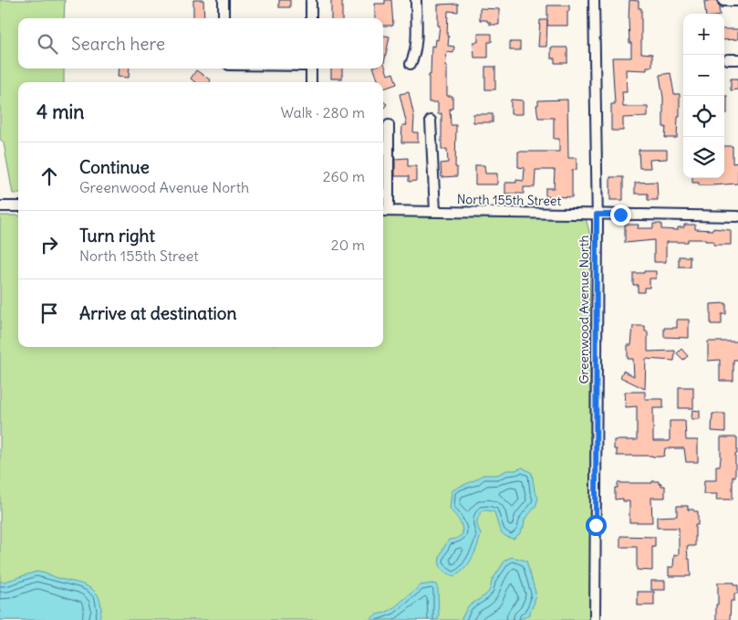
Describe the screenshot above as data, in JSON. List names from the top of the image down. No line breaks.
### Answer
{"streets":{"street":["North 155th Street","Greenwood Avenue North"]},"crossings":[["North 155th Street","Greenwood Avenue North"]],"page":{"map_buttons":["+","−"],"search":"Search here","heading":["4 min","Walk · 280 m"],"list":[["Continue","Greenwood Avenue North","260 m"],["Turn right","North 155th Street","20 m"],"Arrive at destination"]}}
